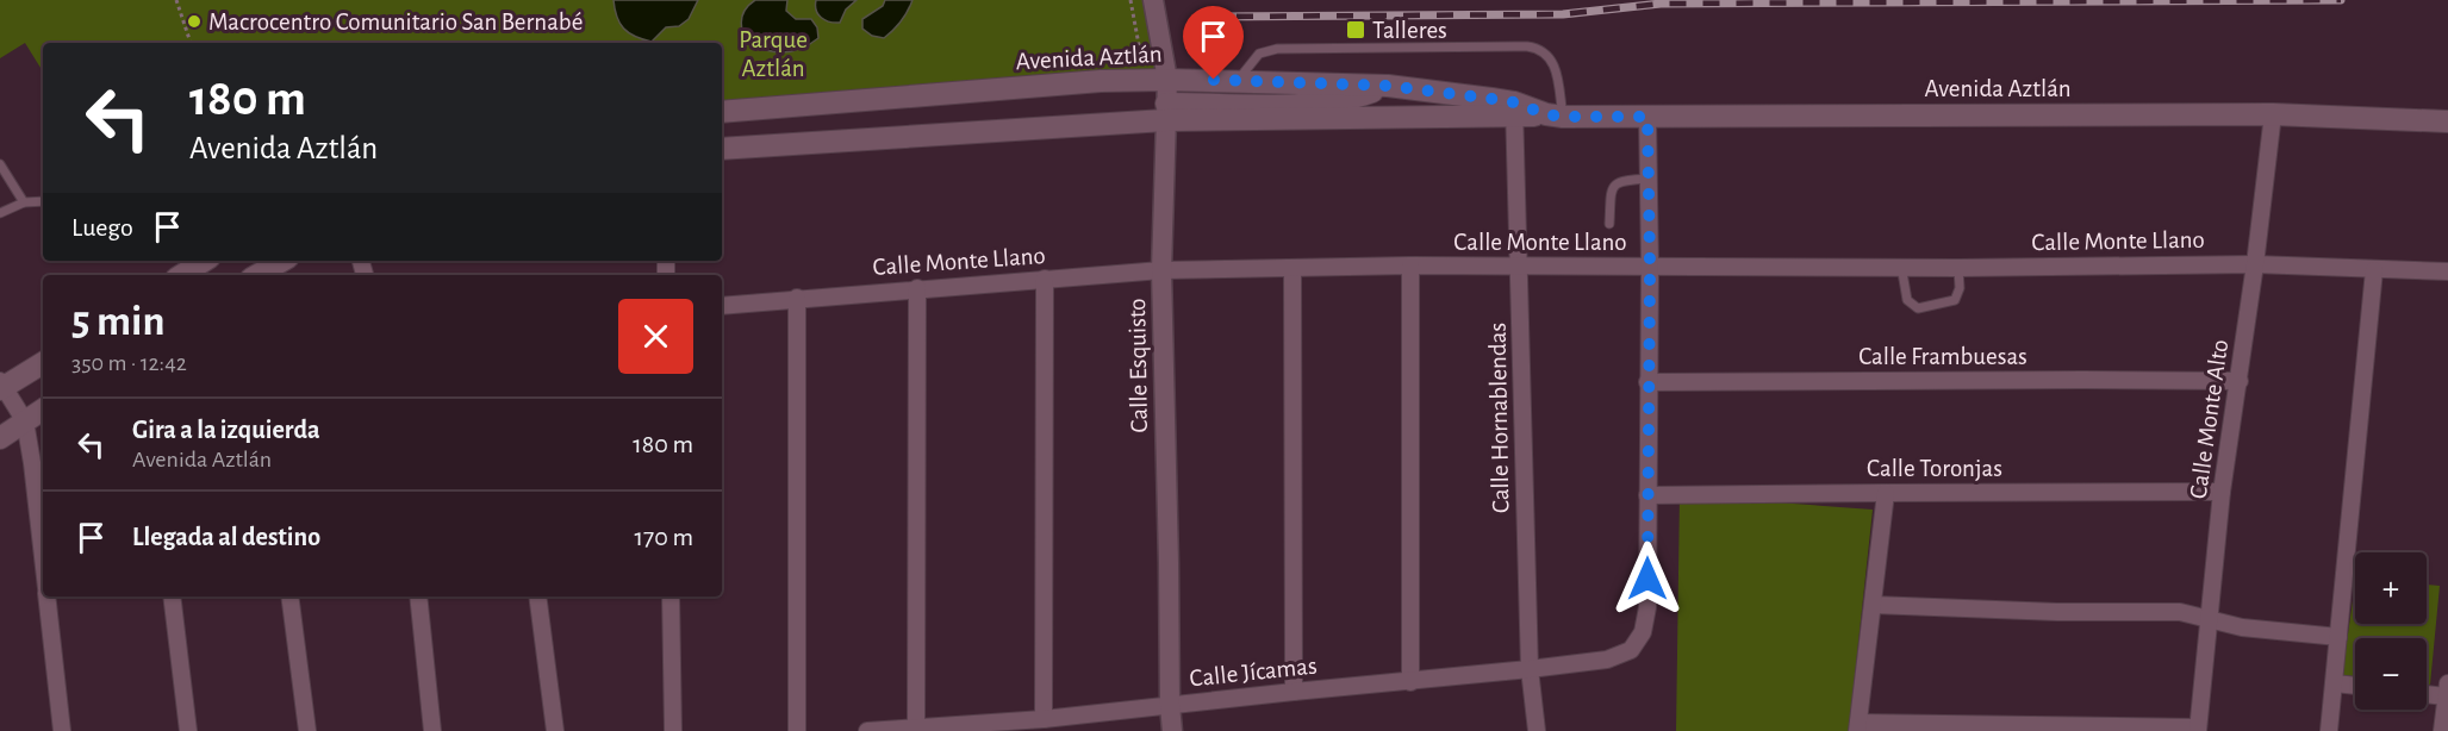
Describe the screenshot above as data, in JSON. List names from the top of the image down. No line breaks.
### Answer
{"streets":{"main road":["Avenida Aztlán"],"street":["Calle Monte Llano","Calle Frambuesas","Calle Esquisto","Calle Hornablendas","Calle Monte Alto","Calle Toronjas","Calle Jícamas"]},"crossings":[["Avenida Aztlán","Calle Esquisto"],["Avenida Aztlán","Calle Hornablendas"],["Avenida Aztlán","Calle Monte Alto"],["Calle Monte Llano","Calle Esquisto"],["Calle Monte Llano","Calle Hornablendas"],["Calle Monte Llano","Calle Monte Alto"],["Calle Frambuesas","Calle Monte Alto"],["Calle Esquisto","Calle Jícamas"],["Calle Hornablendas","Calle Jícamas"],["Calle Monte Alto","Calle Toronjas"],["Calle Toronjas","Calle Jícamas"]],"parks":["Parque Aztlán"],"places":{"other":["Macrocentro Comunitario San Bernabé"],"transit":["Talleres"]},"page":{"turn":["180 m","Avenida Aztlán"],"then":"Luego","heading":["5 min","350 m · 12:42"],"list":[{"name":"Gira a la izquierda","note":"Avenida Aztlán","value":"180 m"},{"name":"Llegada al destino","value":"170 m"}],"map_buttons":["+","−"]}}
